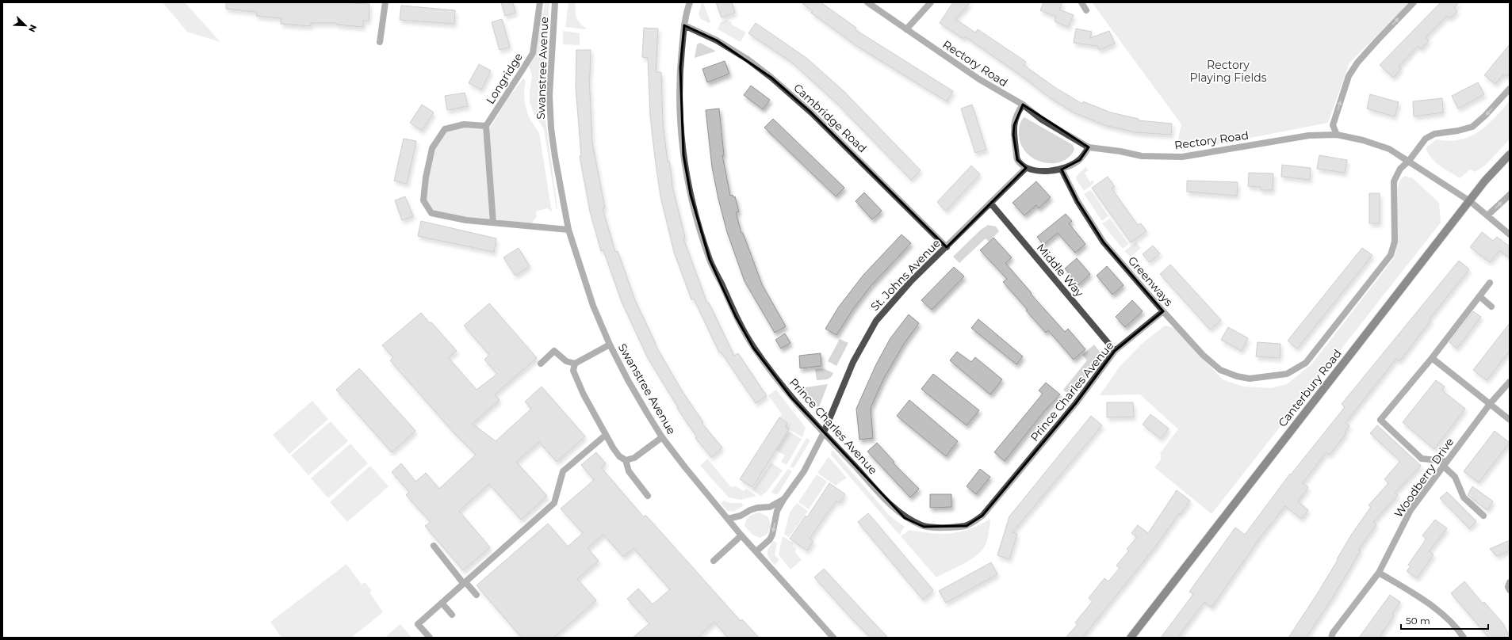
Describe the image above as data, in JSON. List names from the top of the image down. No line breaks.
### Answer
{"streets":{"main road":["Canterbury Road"],"street":["Rectory Road","Swanstree Avenue","Longridge","Cambridge Road","Middle Way","St. Johns Avenue","Greenways","Prince Charles Avenue","Woodberry Drive"]},"crossings":[["Rectory Road","Canterbury Road"],["Swanstree Avenue","St. Johns Avenue"],["Cambridge Road","St. Johns Avenue"],["Cambridge Road","Prince Charles Avenue"],["Middle Way","St. Johns Avenue"],["Middle Way","Prince Charles Avenue"],["St. Johns Avenue","Prince Charles Avenue"],["Greenways","Canterbury Road"],["Greenways","Prince Charles Avenue"]],"parks":["Rectory Playing Fields"],"scale_bar":"50 m","north":"bottom right"}
